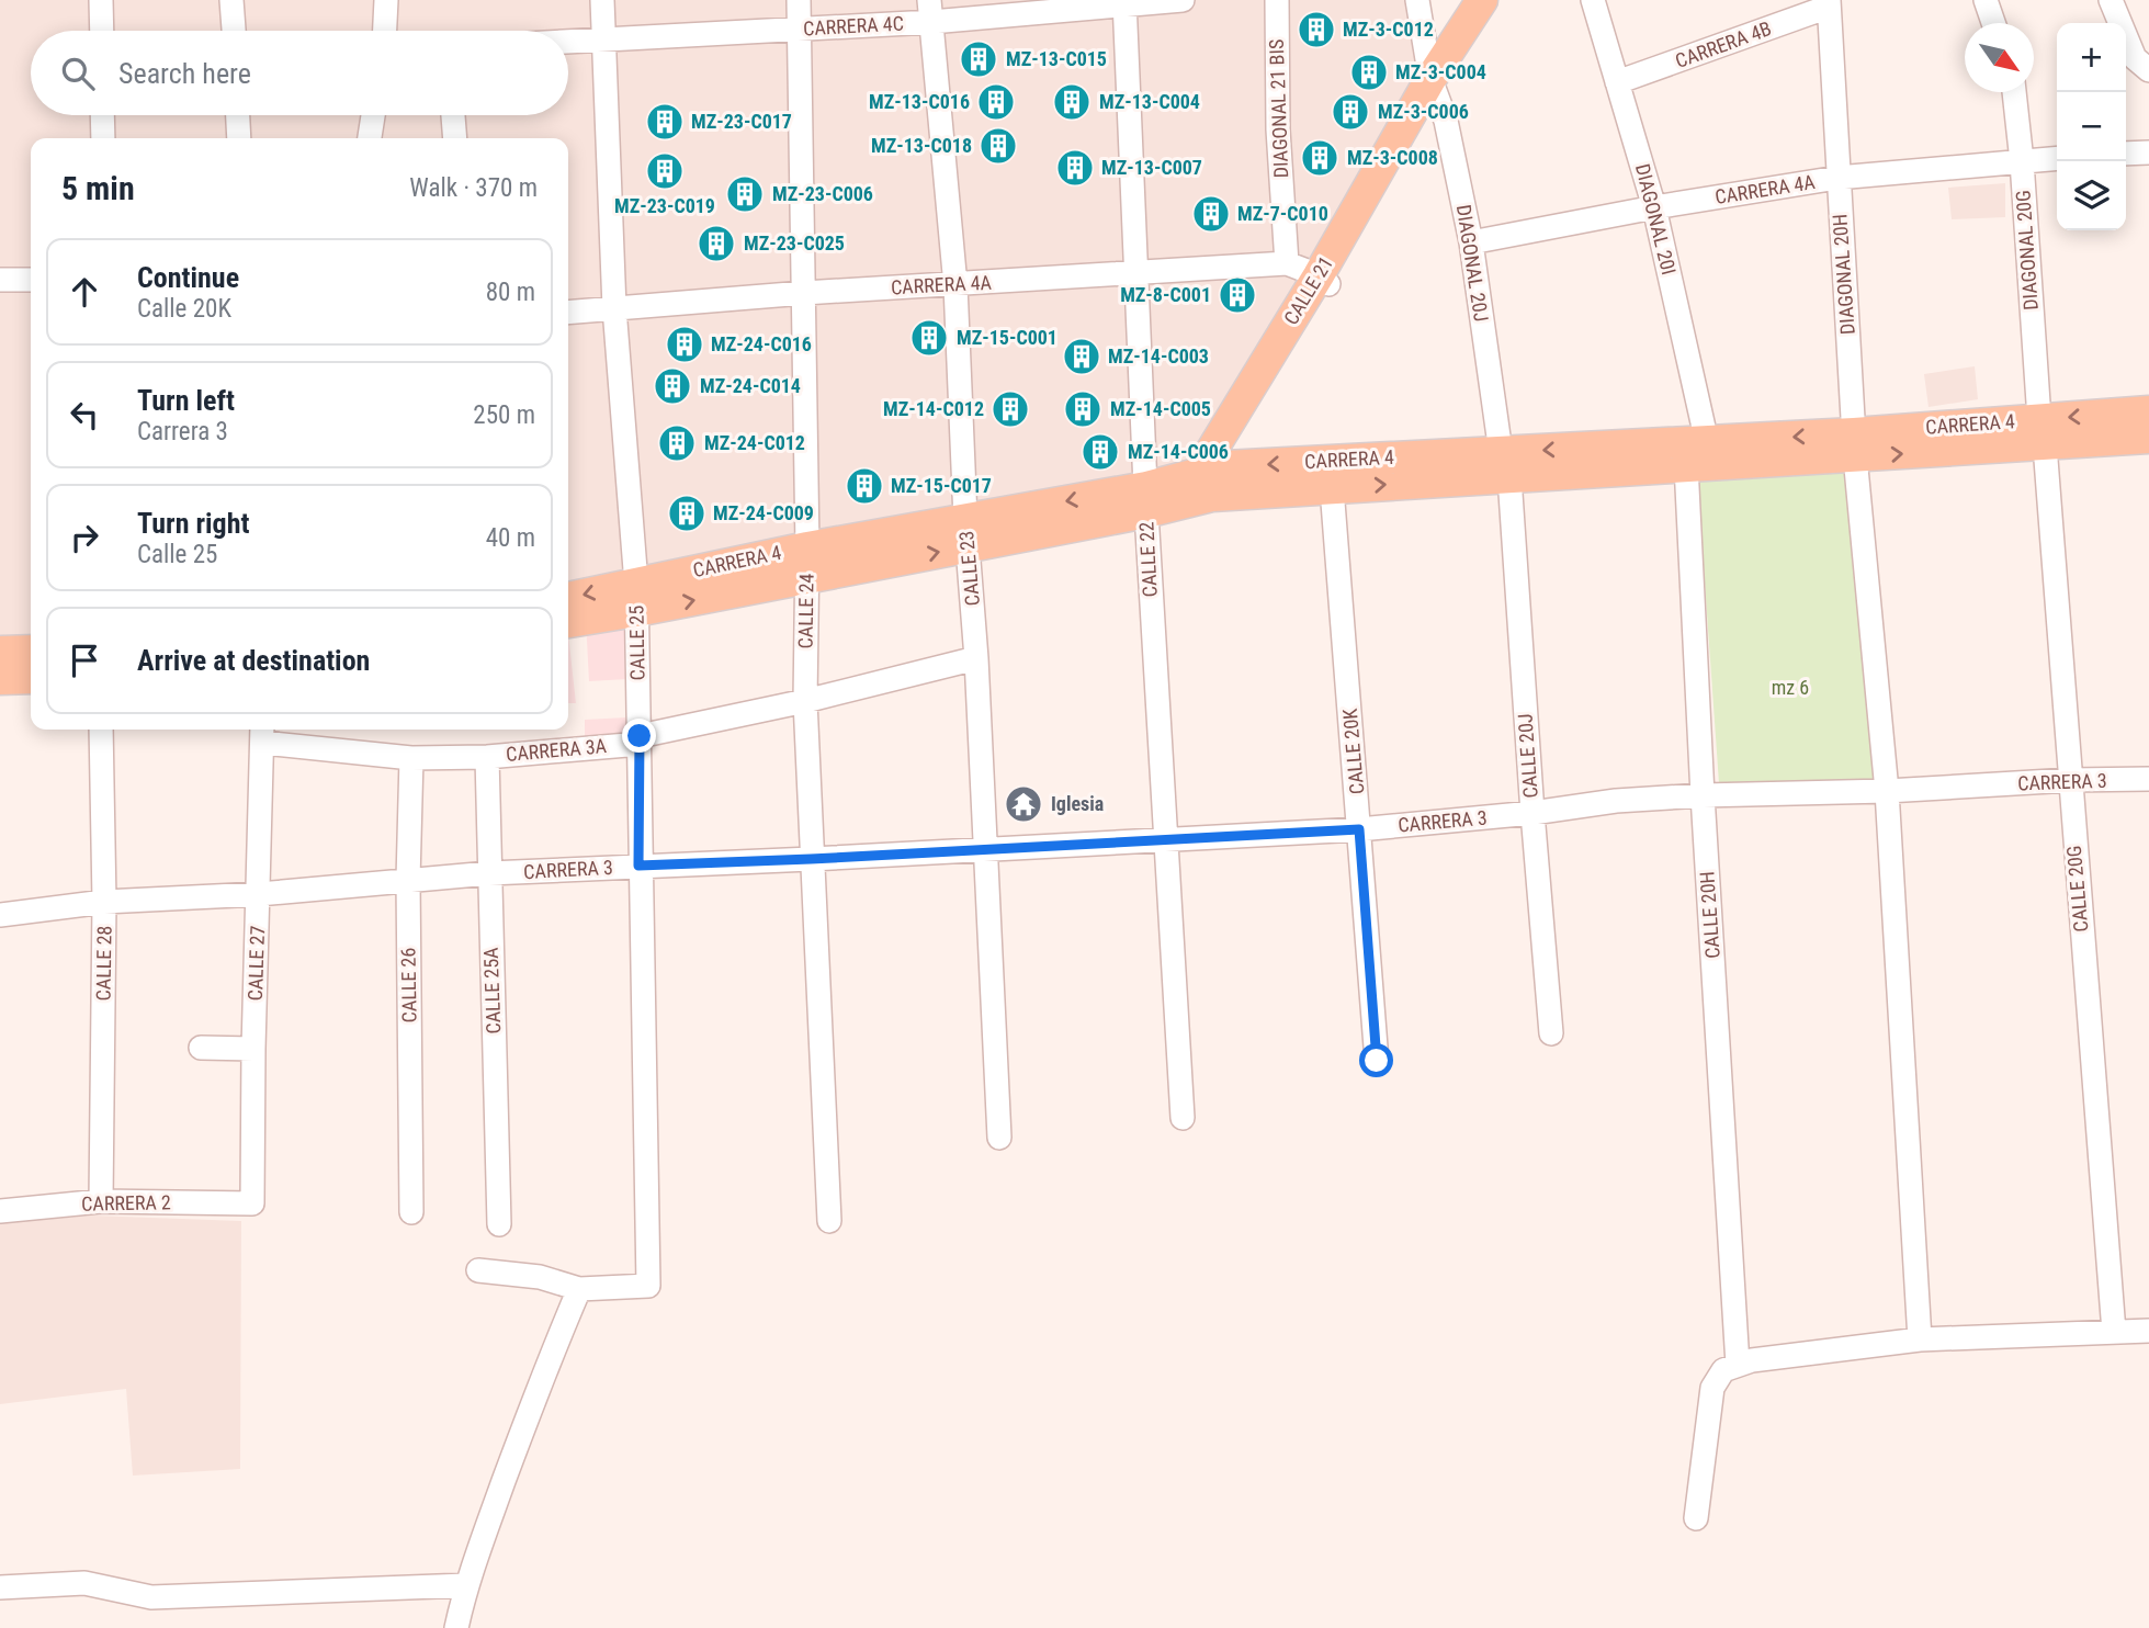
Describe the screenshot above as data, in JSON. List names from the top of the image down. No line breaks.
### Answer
{"streets":{"main road":["CALLE 21","CARRERA 4"],"street":["CARRERA 4C","CARRERA 4B","DIAGONAL 21 BIS","CARRERA 4A","DIAGONAL 20I","DIAGONAL 20G","DIAGONAL 20J","DIAGONAL 20H","CALLE 22","CALLE 23","CALLE 24","CALLE 25","CARRERA 3A","CALLE 20K","CALLE 20J","CARRERA 3","CALLE 20G","CALLE 20H","CALLE 28","CALLE 27","CALLE 26","CALLE 25A","CARRERA 2"]},"crossings":[["CARRERA 4C","CALLE 22"],["CARRERA 4C","CALLE 23"],["CARRERA 4C","CALLE 24"],["CARRERA 4C","CALLE 25"],["CARRERA 4B","DIAGONAL 20I"],["CARRERA 4B","DIAGONAL 20H"],["DIAGONAL 21 BIS","CARRERA 4A"],["CARRERA 4A","DIAGONAL 20I"],["CARRERA 4A","DIAGONAL 20G"],["CARRERA 4A","DIAGONAL 20J"],["CARRERA 4A","DIAGONAL 20H"],["CARRERA 4A","CALLE 21"],["CARRERA 4A","CALLE 22"],["CARRERA 4A","CALLE 23"],["CARRERA 4A","CALLE 24"],["CARRERA 4A","CALLE 25"],["DIAGONAL 20I","CARRERA 4"],["DIAGONAL 20G","CARRERA 4"],["DIAGONAL 20G","CALLE 20G"],["DIAGONAL 20J","CALLE 21"],["DIAGONAL 20J","CARRERA 4"],["DIAGONAL 20J","CALLE 20J"],["DIAGONAL 20H","CARRERA 4"],["CALLE 21","CARRERA 4"],["CARRERA 4","CALLE 22"],["CARRERA 4","CALLE 23"],["CARRERA 4","CALLE 24"],["CARRERA 4","CALLE 25"],["CARRERA 4","CALLE 20K"],["CARRERA 4","CALLE 20J"],["CARRERA 4","CALLE 20G"],["CARRERA 4","CALLE 20H"],["CALLE 22","CARRERA 3"],["CALLE 23","CARRERA 3A"],["CALLE 23","CARRERA 3"],["CALLE 24","CARRERA 3A"],["CALLE 24","CARRERA 3"],["CALLE 25","CARRERA 3A"],["CALLE 25","CARRERA 3"],["CARRERA 3A","CALLE 27"],["CARRERA 3A","CALLE 26"],["CARRERA 3A","CALLE 25A"],["CALLE 20K","CARRERA 3"],["CALLE 20J","CARRERA 3"],["CARRERA 3","CALLE 20G"],["CARRERA 3","CALLE 20H"],["CARRERA 3","CALLE 28"],["CARRERA 3","CALLE 27"],["CARRERA 3","CALLE 26"],["CARRERA 3","CALLE 25A"],["CALLE 28","CARRERA 2"],["CALLE 27","CARRERA 2"]],"parks":["mz 6"],"places":{"building":["MZ-3-C012","MZ-13-C015","MZ-3-C004","MZ-13-C016","MZ-13-C004","MZ-3-C006","MZ-23-C017","MZ-13-C018","MZ-3-C008","MZ-13-C007","MZ-23-C019","MZ-23-C006","MZ-7-C010","MZ-23-C025","MZ-8-C001","MZ-15-C001","MZ-24-C016","MZ-14-C003","MZ-24-C014","MZ-14-C012","MZ-14-C005","MZ-24-C012","MZ-14-C006","MZ-15-C017","MZ-24-C009"],"temple":["Iglesia"]},"north":"bottom right","page":{"map_buttons":["+","−"],"search":"Search here","heading":["5 min","Walk · 370 m"],"list":[["Continue","Calle 20K","80 m"],["Turn left","Carrera 3","250 m"],["Turn right","Calle 25","40 m"],"Arrive at destination"]}}
